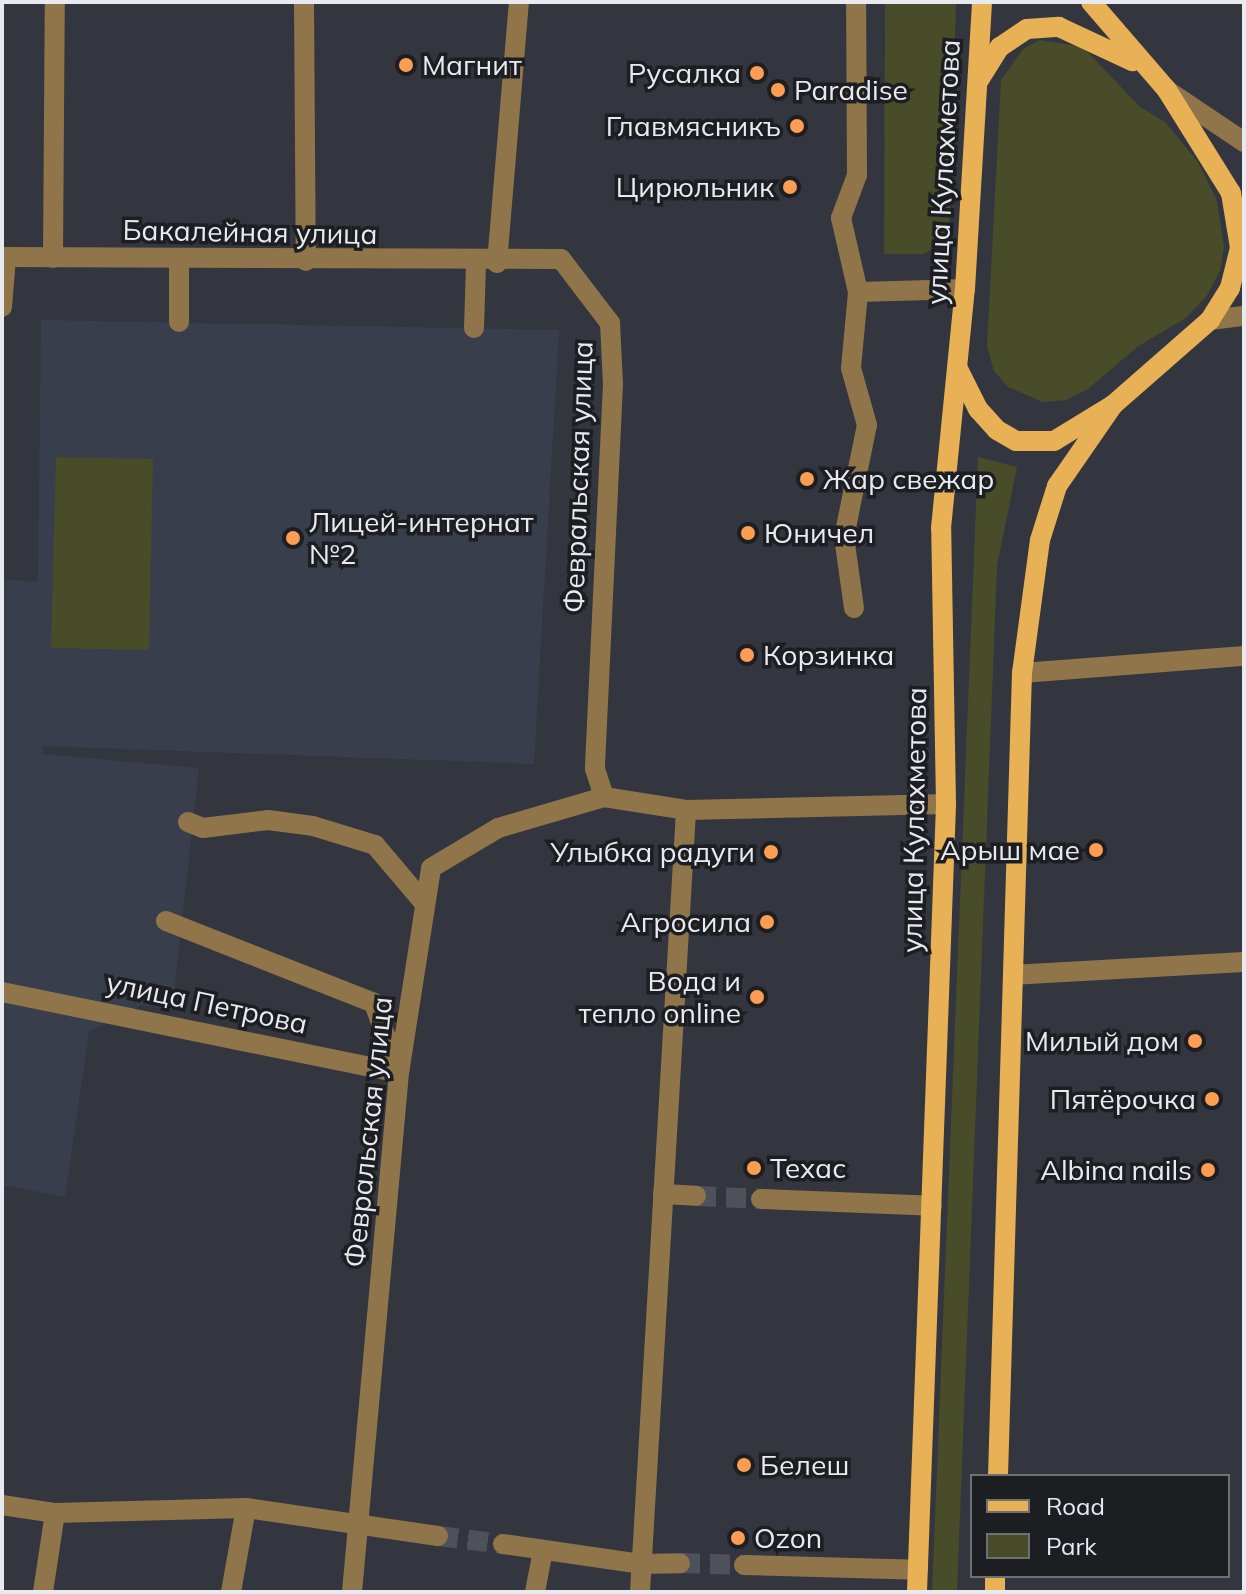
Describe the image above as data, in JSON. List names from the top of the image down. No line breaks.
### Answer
{"streets":{"main road":["улица Кулахметова"],"street":["Бакалейная улица","Февральская улица","улица Петрова"]},"crossings":[["улица Кулахметова","Февральская улица"],["Бакалейная улица","Февральская улица"],["Февральская улица","улица Петрова"]],"places":["Магнит","Русалка","Paradise","Главмясникъ","Цирюльник","Жар свежар","Юничел","Лицей-интернат №2","Корзинка","Арыш мае","Улыбка радуги","Агросила","Вода и тепло online","Милый дом","Пятёрочка","Техас","Albina nails","Белеш","Ozon"],"legend":["Road","Park"]}
